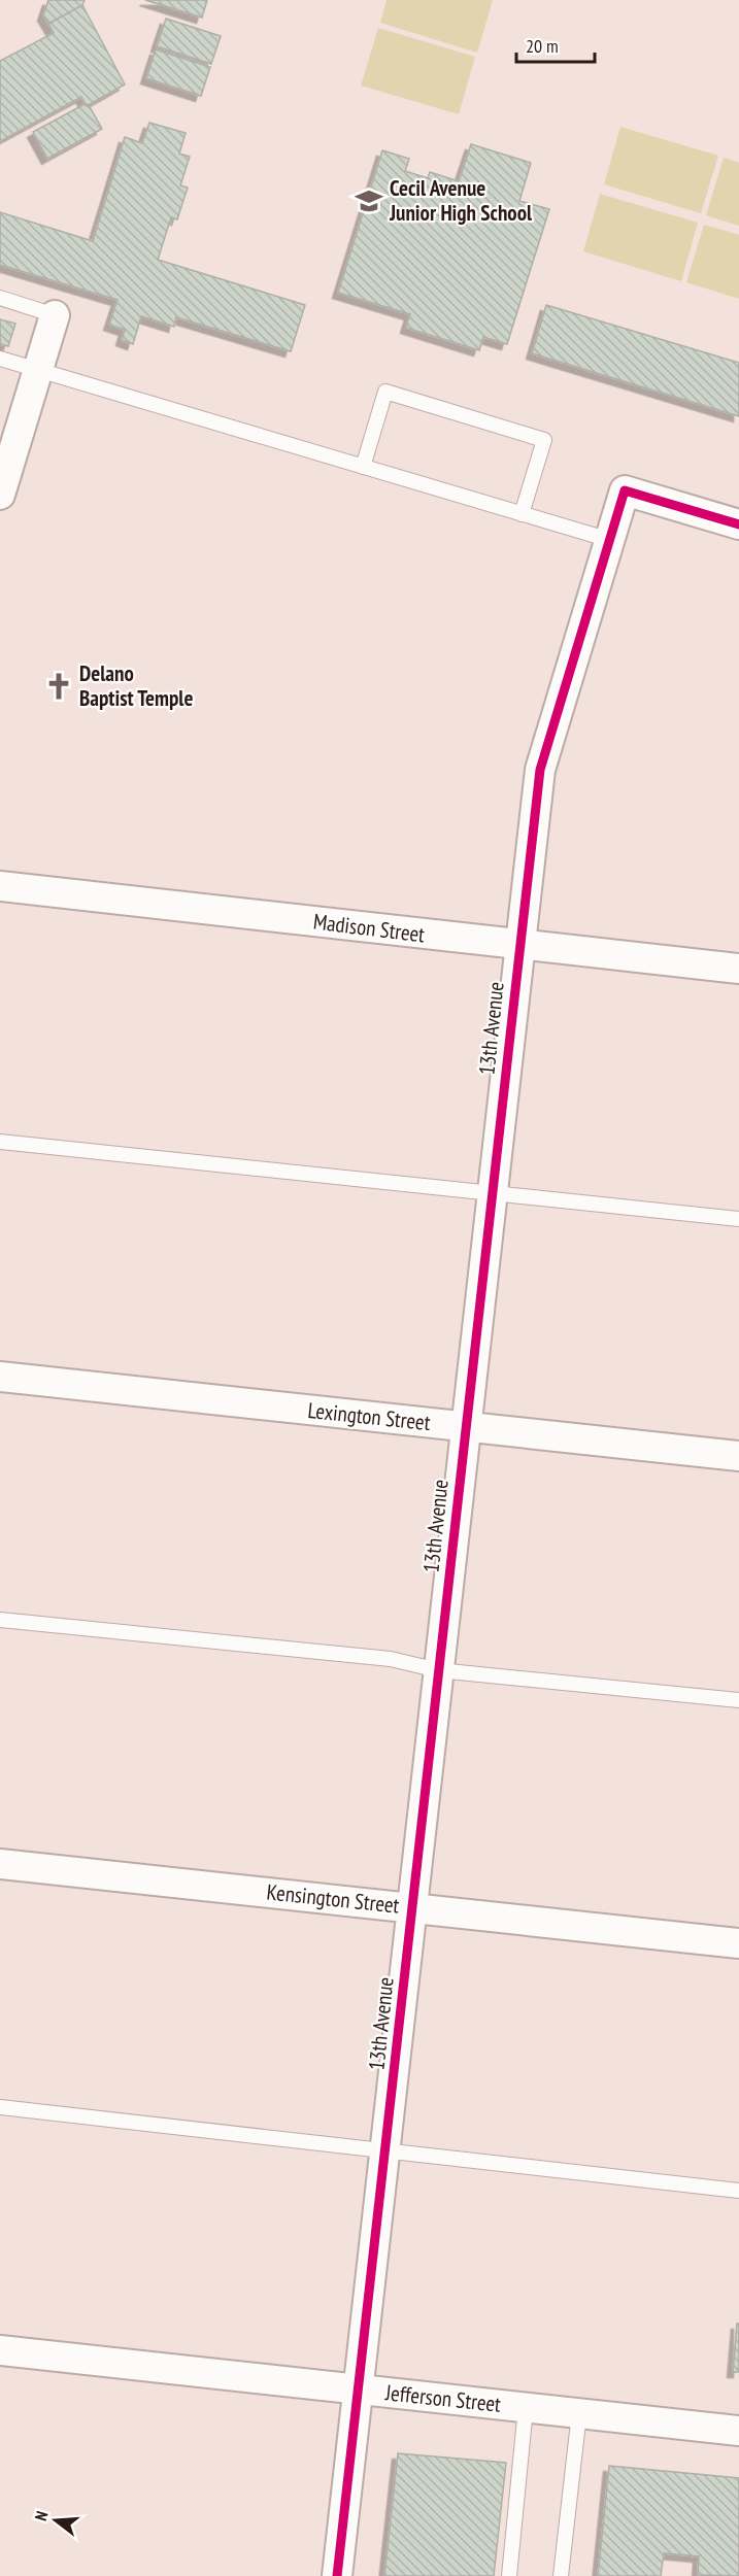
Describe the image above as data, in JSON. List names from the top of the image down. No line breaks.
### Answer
{"streets":{"street":["Madison Street","13th Avenue","Lexington Street","Kensington Street","Jefferson Street"]},"crossings":[["Madison Street","13th Avenue"],["13th Avenue","Lexington Street"],["13th Avenue","Kensington Street"],["13th Avenue","Jefferson Street"]],"places":{"school or university":["Cecil Avenue Junior High School"],"church":["Delano Baptist Temple"]},"scale_bar":"20 m","north":"left"}
